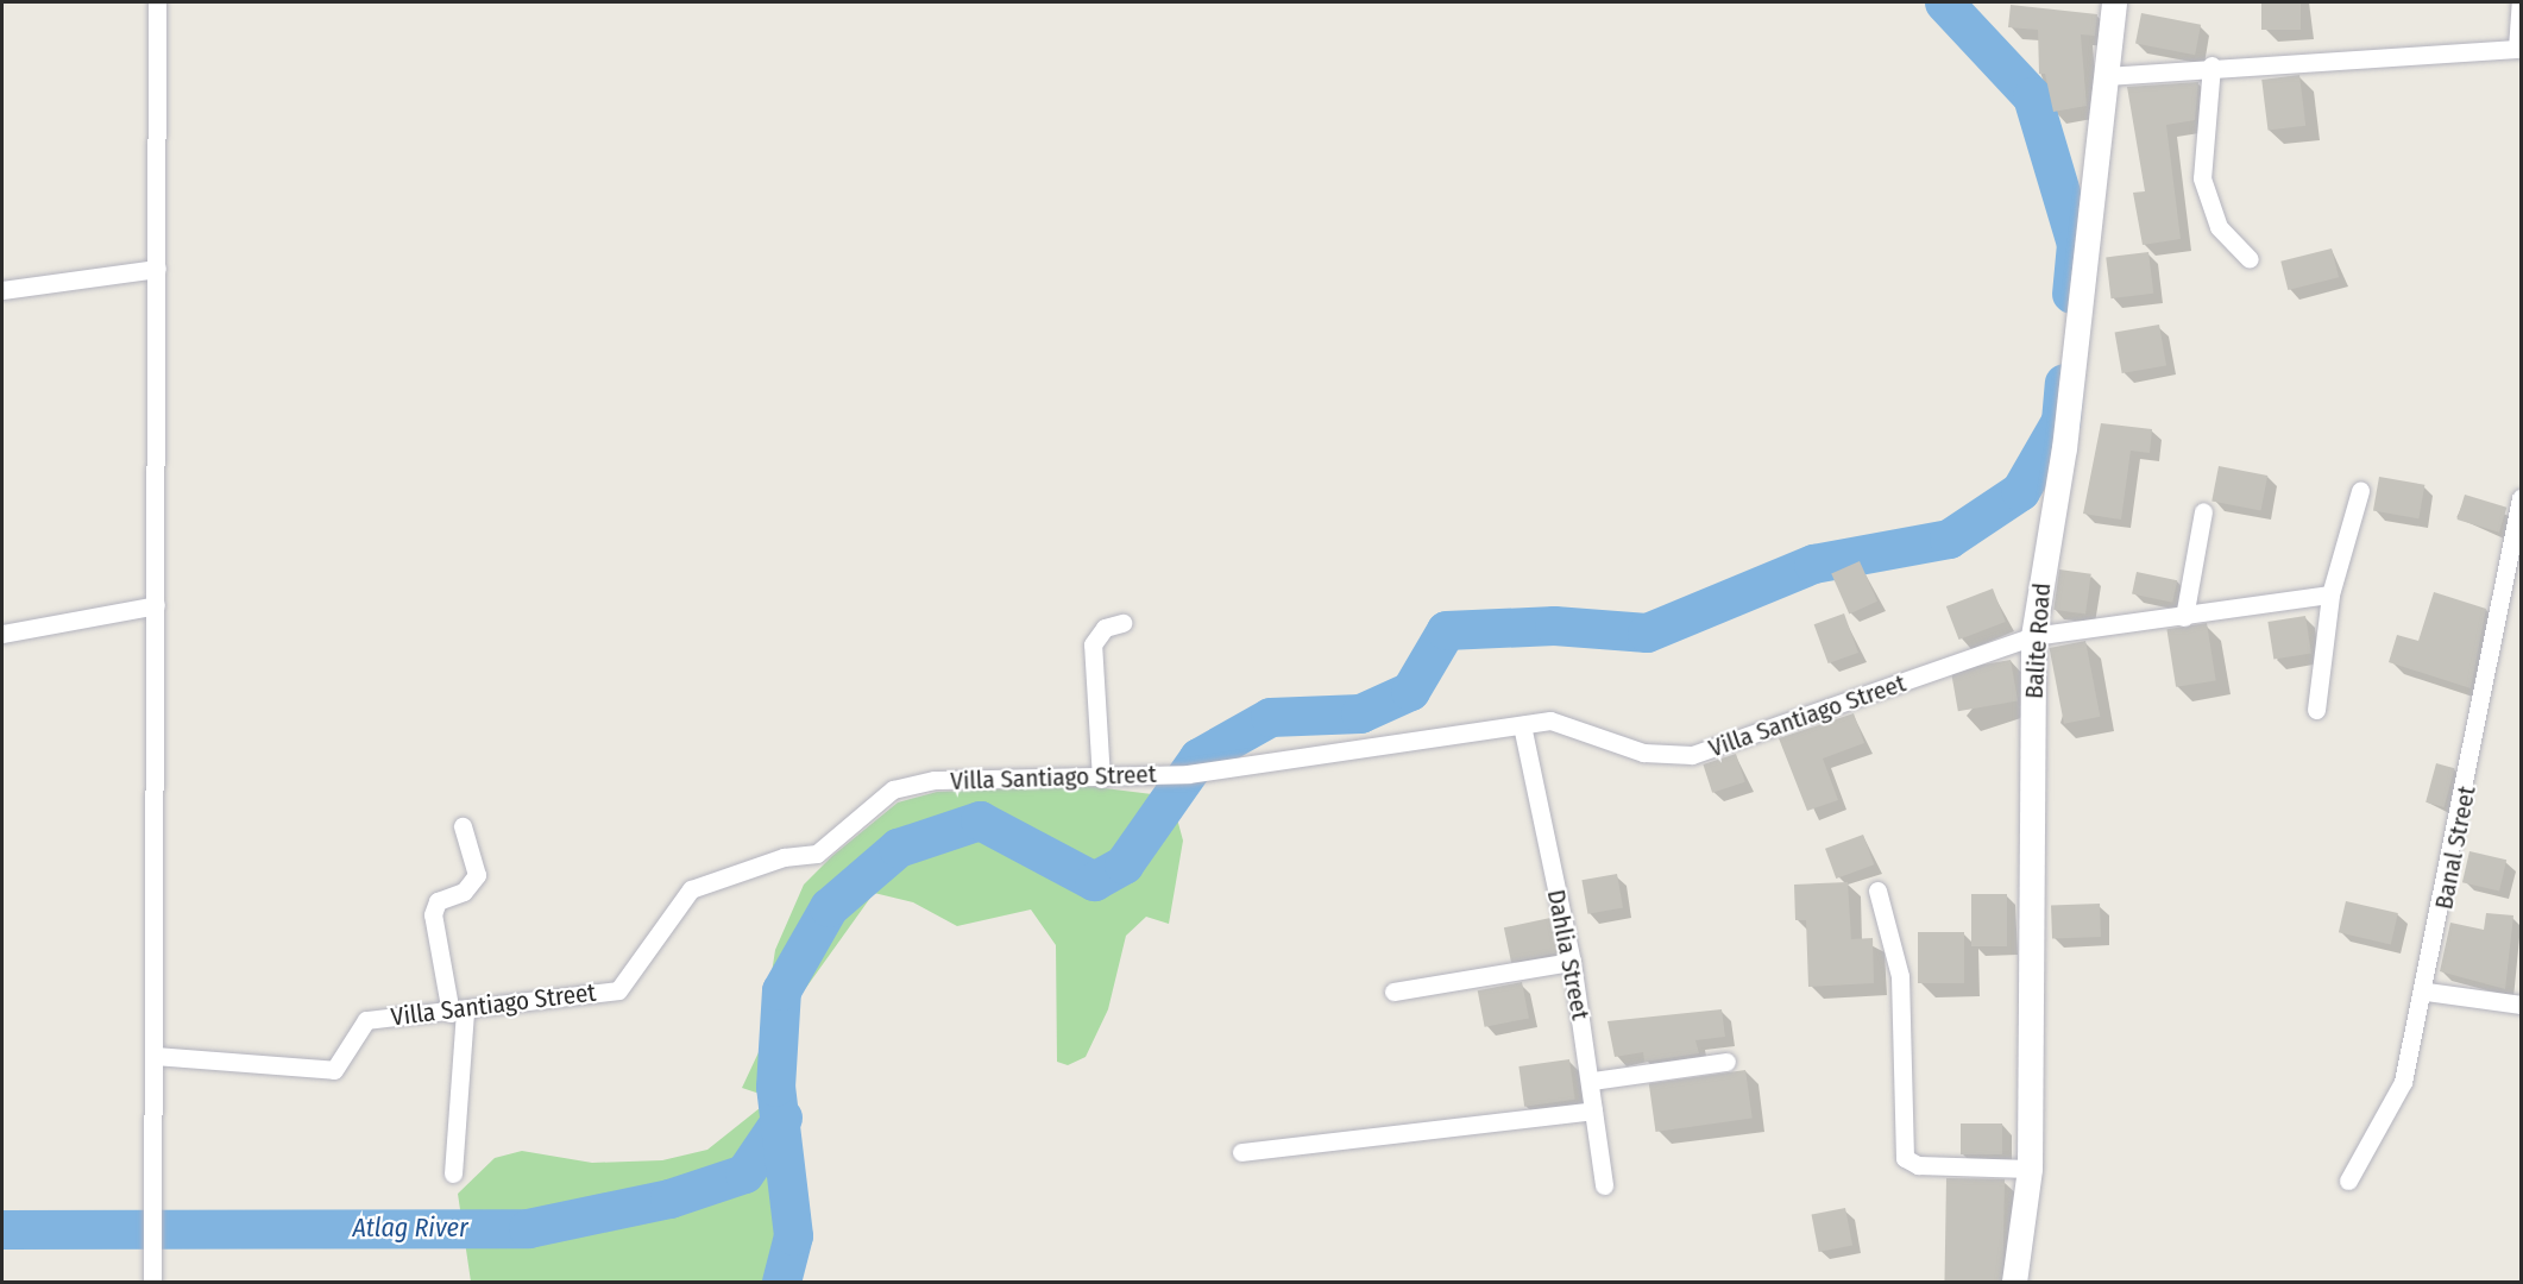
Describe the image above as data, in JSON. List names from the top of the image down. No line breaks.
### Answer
{"streets":{"street":["Balite Road","Villa Santiago Street","Banal Street","Dahlia Street"]},"crossings":[["Balite Road","Villa Santiago Street"],["Villa Santiago Street","Dahlia Street"]],"water":["Atlag River"]}
